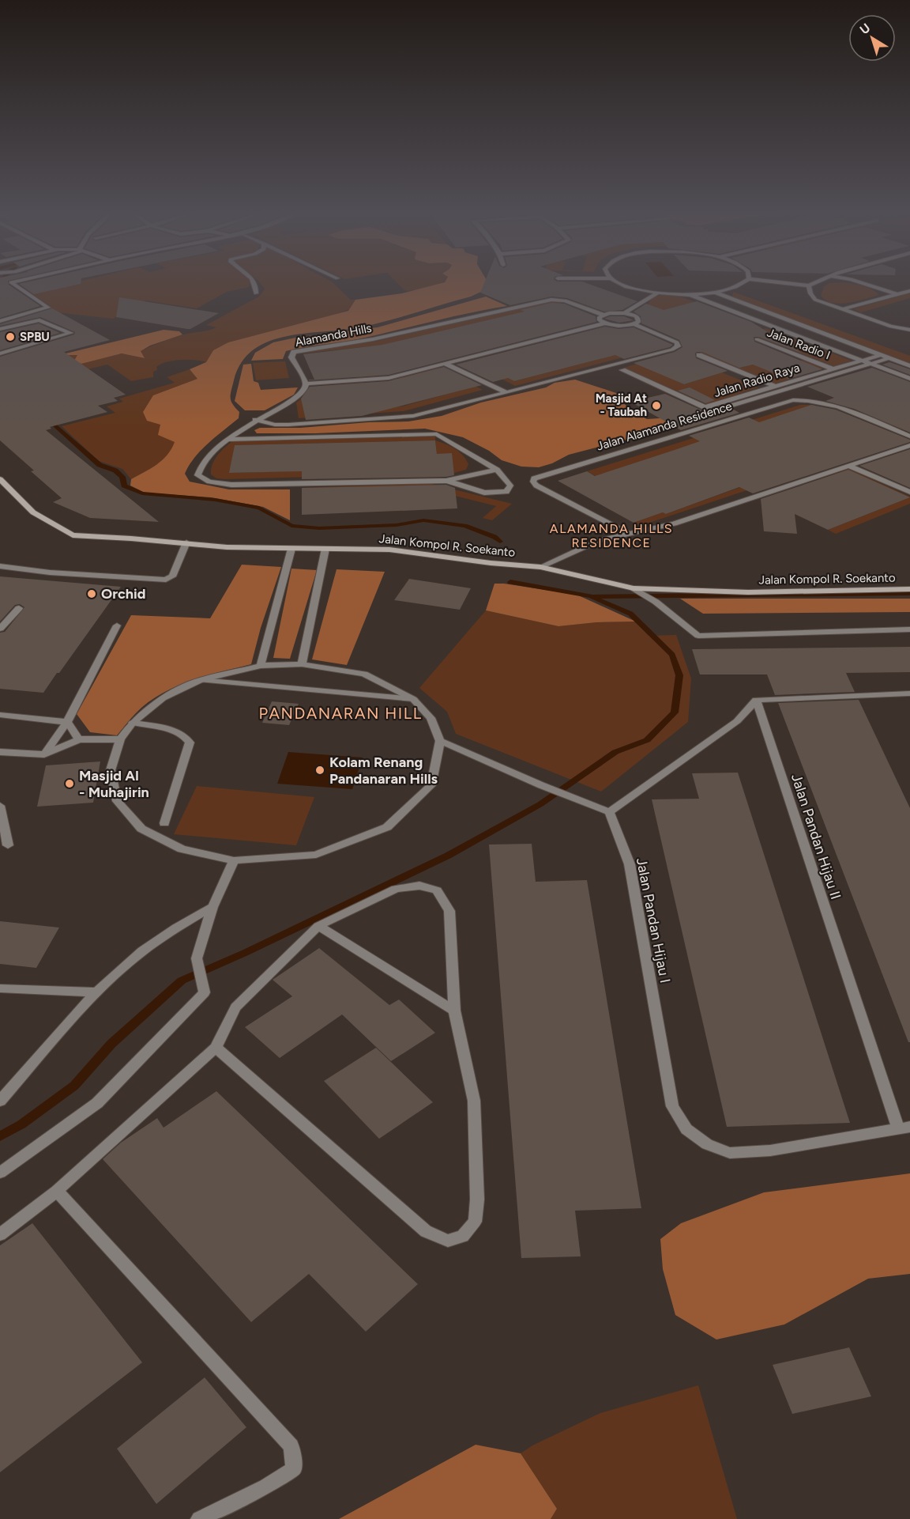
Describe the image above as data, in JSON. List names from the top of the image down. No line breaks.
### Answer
{"streets":{"main road":["Jalan Kompol R. Soekanto"],"street":["Alamanda Hills","Jalan Radio I","Jalan Radio Raya","Jalan Alamanda Residence","Jalan Pandan Hijau II","Jalan Pandan Hijau I"]},"crossings":[["Jalan Radio I","Jalan Radio Raya"],["Jalan Pandan Hijau II","Jalan Pandan Hijau I"]],"districts":["ALAMANDA HILLS RESIDENCE","PANDANARAN HILL"],"places":["SPBU","Masjid At - Taubah","Orchid","Kolam Renang Pandanaran Hills","Masjid Al - Muhajirin"],"north":"top left"}
